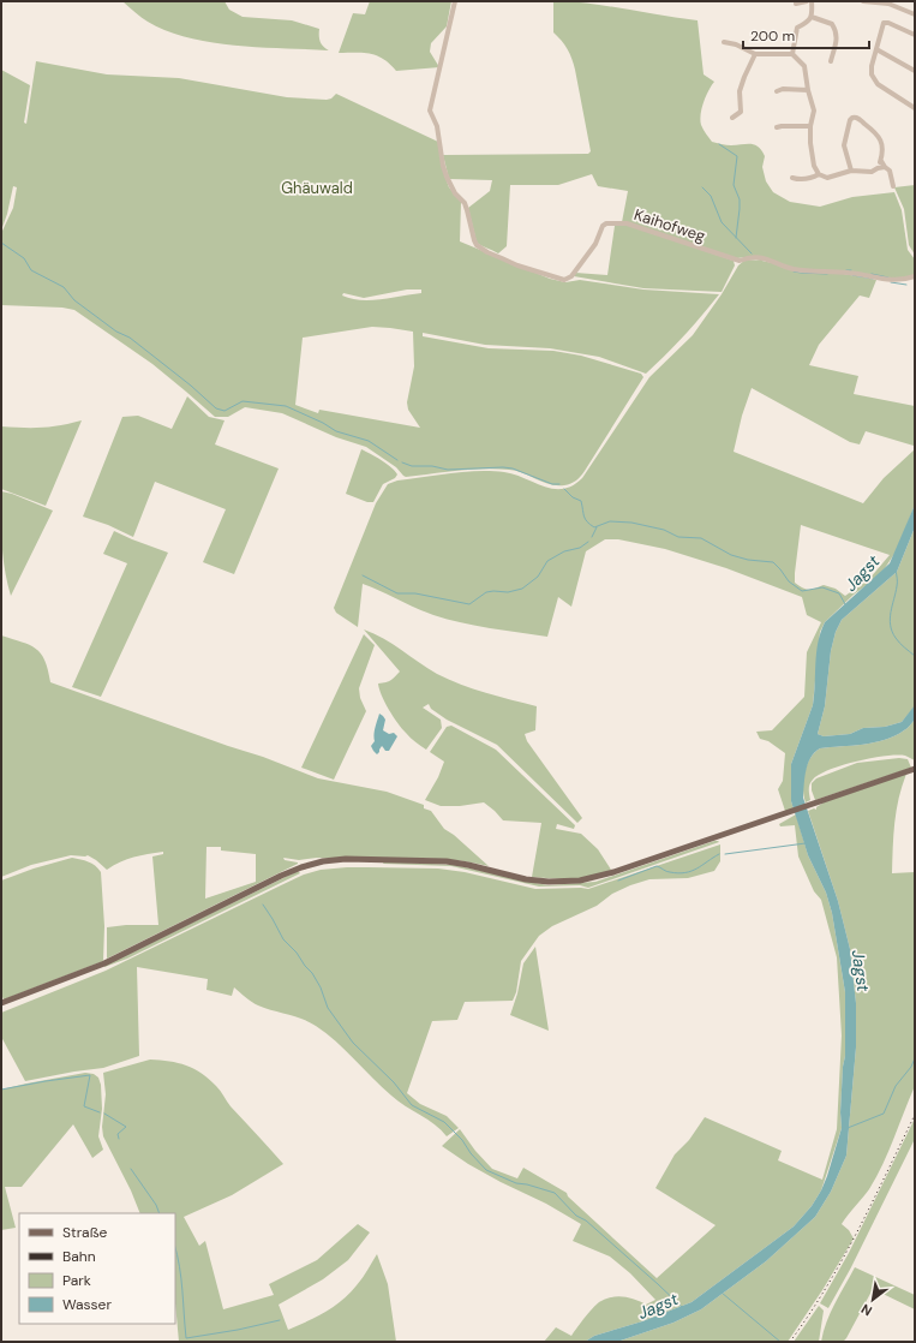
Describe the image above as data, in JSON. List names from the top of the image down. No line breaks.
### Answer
{"streets":{"street":["Kaihofweg"]},"water":["Jagst"],"parks":["Ghäuwald"],"legend":["Straße","Bahn","Park","Wasser"],"scale_bar":"200 m","north":"bottom left"}
